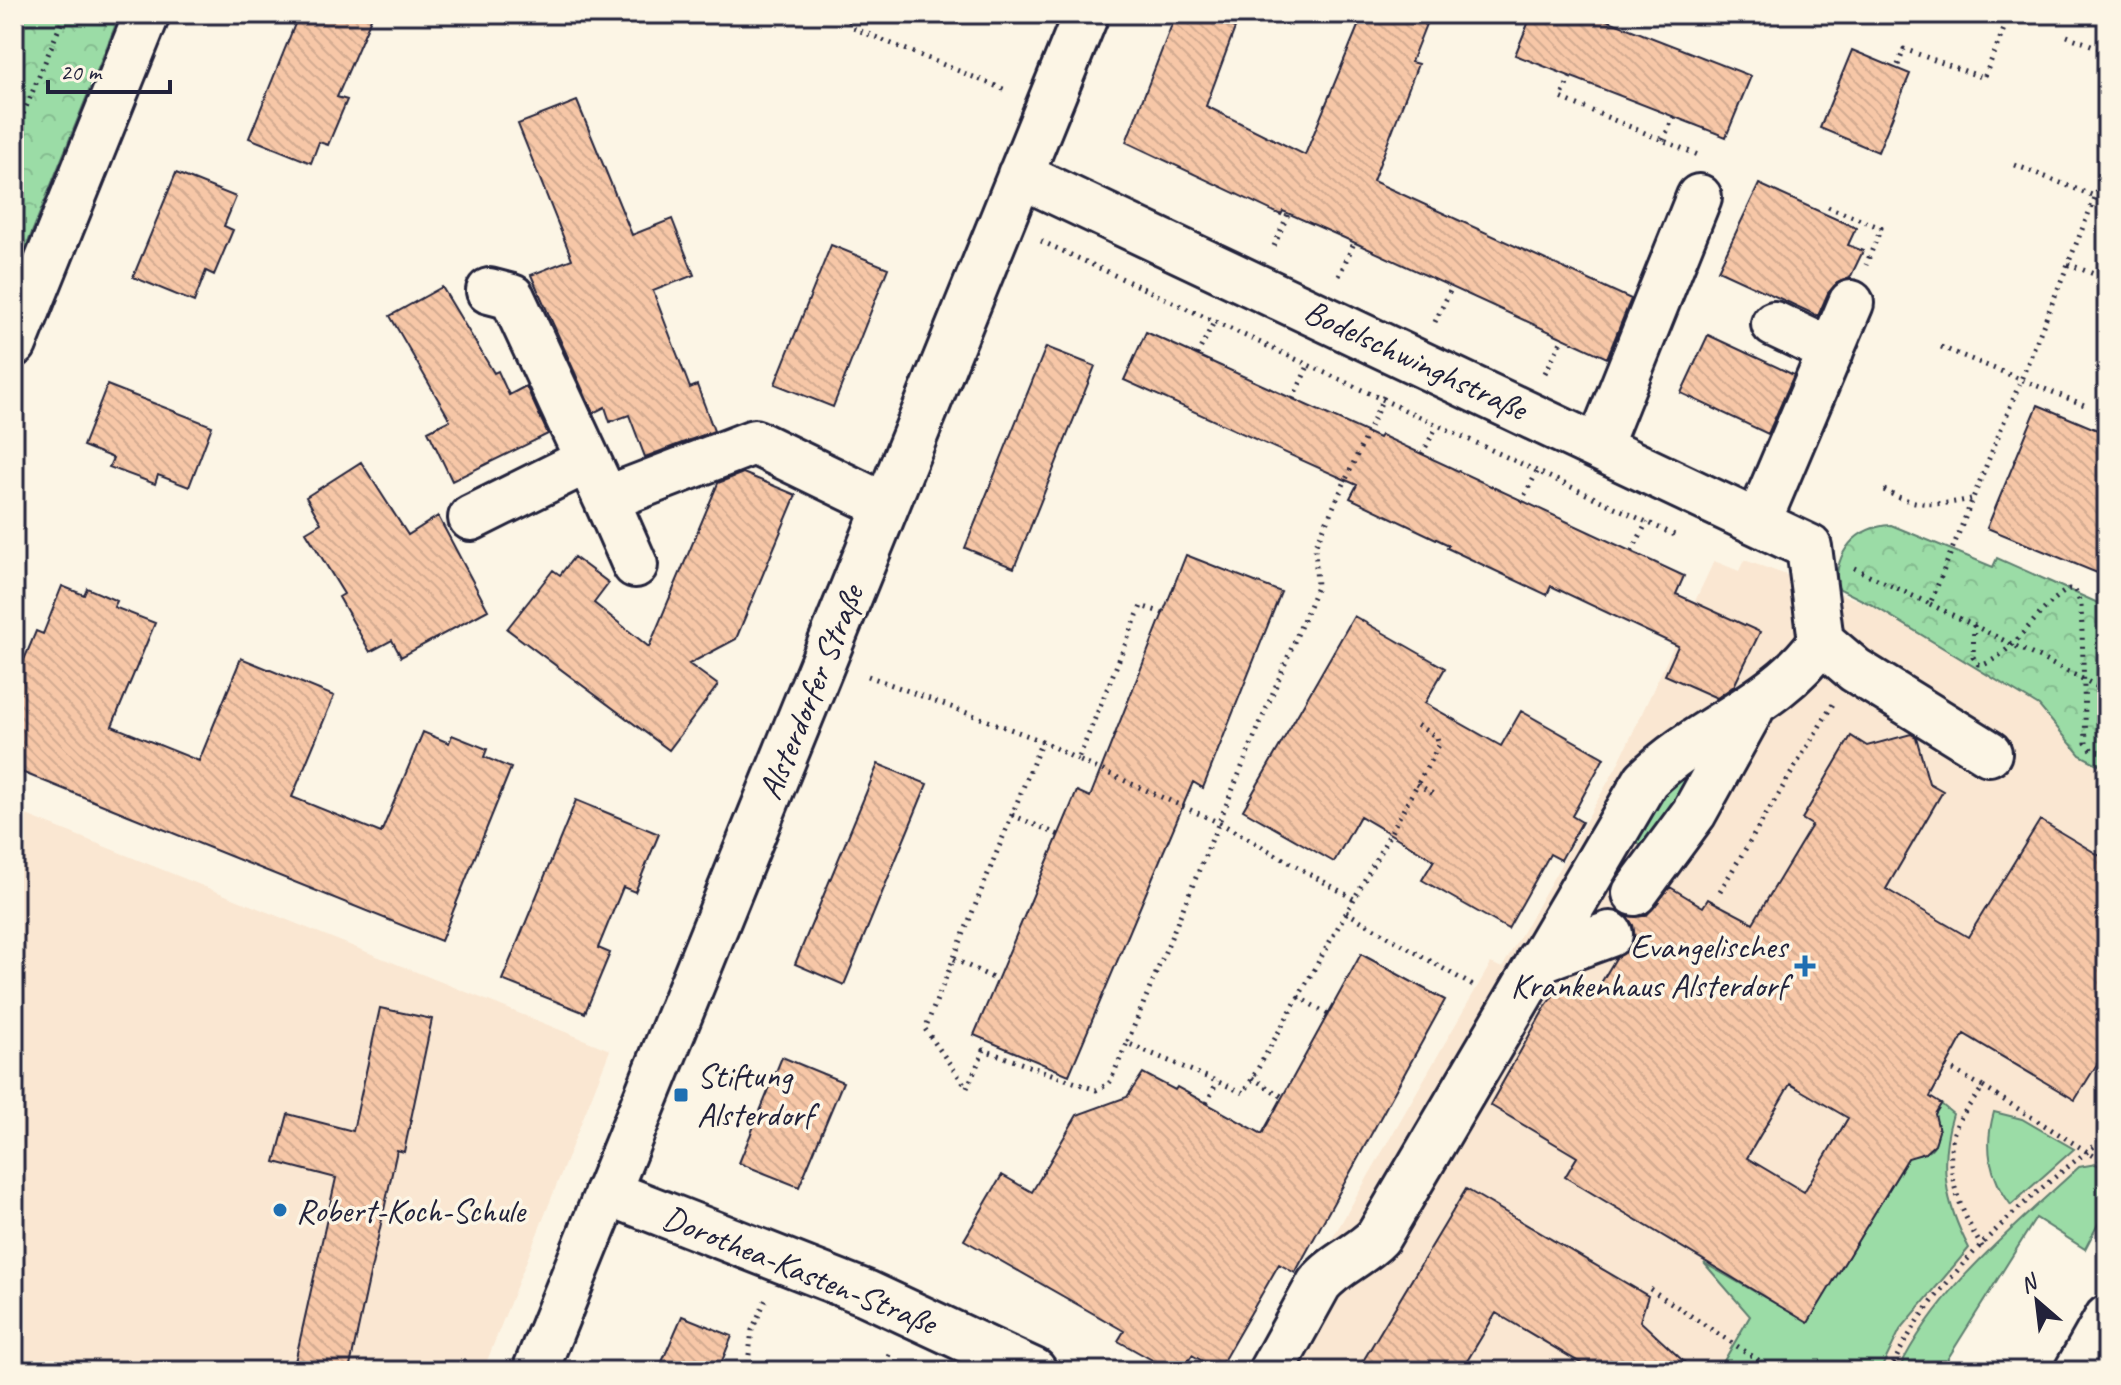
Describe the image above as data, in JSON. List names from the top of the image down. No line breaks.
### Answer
{"streets":{"street":["Bodelschwinghstraße","Alsterdorfer Straße","Dorothea-Kasten-Straße"]},"crossings":[["Bodelschwinghstraße","Alsterdorfer Straße"],["Alsterdorfer Straße","Dorothea-Kasten-Straße"]],"places":{"health":["Evangelisches Krankenhaus Alsterdorf"],"transit":["Stiftung Alsterdorf"],"other":["Robert-Koch-Schule"]},"scale_bar":"20 m","north":"top left"}
